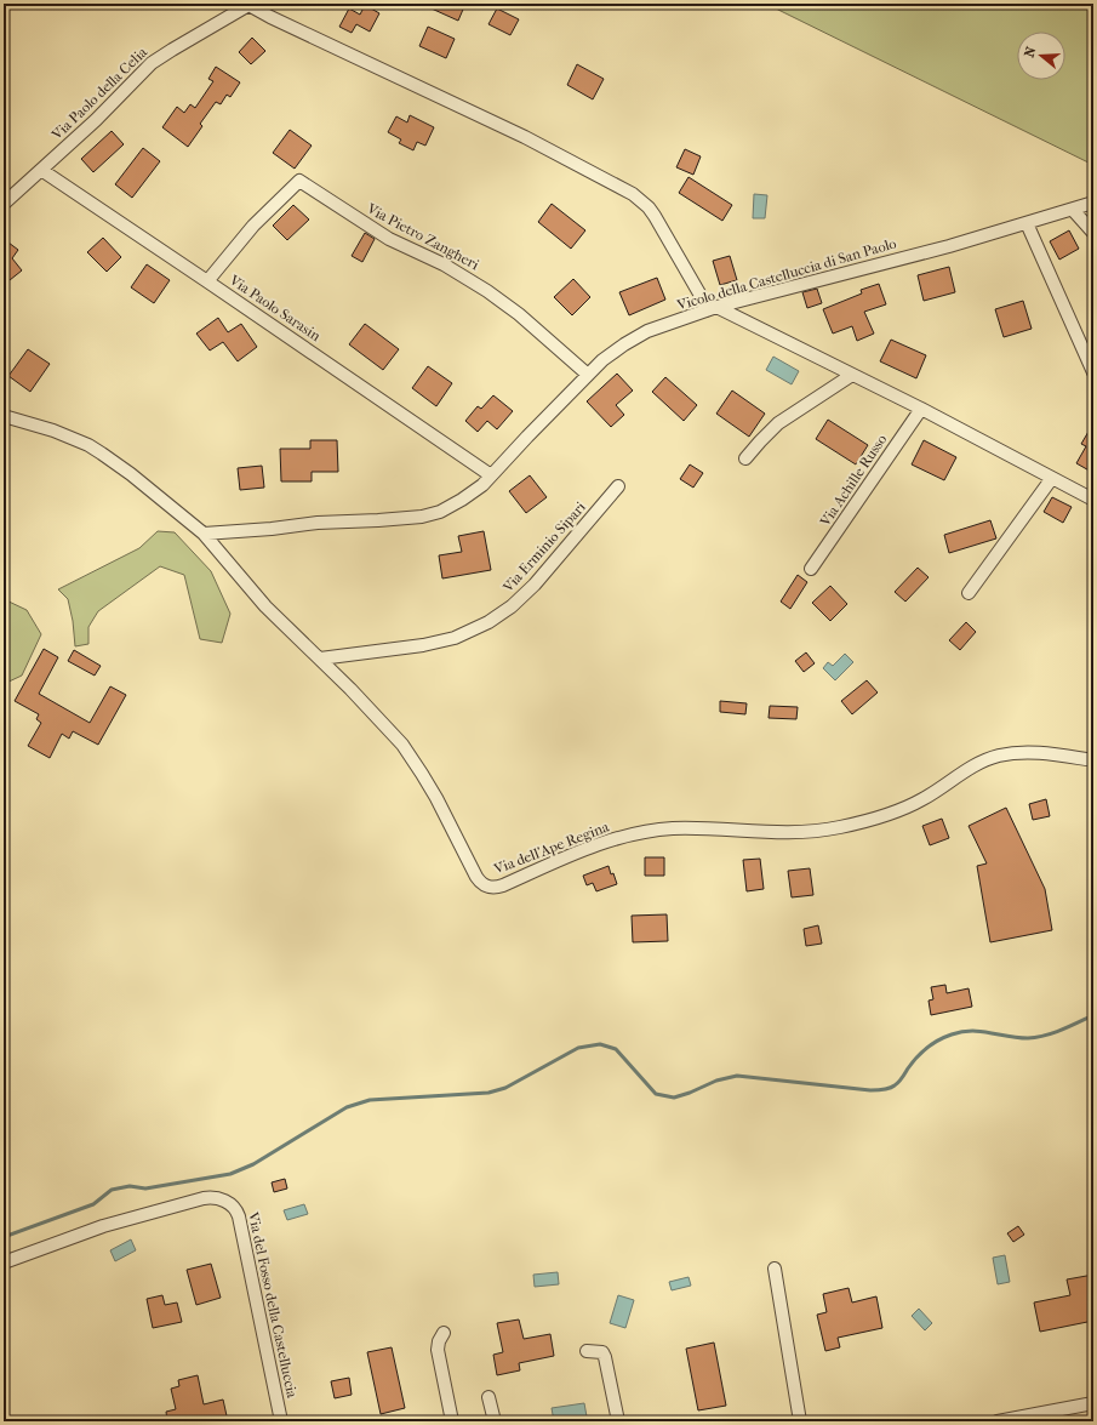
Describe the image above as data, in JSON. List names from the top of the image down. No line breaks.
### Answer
{"streets":{"street":["Via Paolo della Celia","Via Pietro Zangheri","Vicolo della Castelluccia di San Paolo","Via Paolo Sarasin","Via Achille Russo","Via Erminio Sipari","Via dell'Ape Regina","Via del Fosso della Castelluccia"]},"crossings":[["Via Paolo della Celia","Via Paolo Sarasin"],["Via Pietro Zangheri","Vicolo della Castelluccia di San Paolo"],["Via Pietro Zangheri","Via Paolo Sarasin"],["Vicolo della Castelluccia di San Paolo","Via Paolo Sarasin"],["Vicolo della Castelluccia di San Paolo","Via dell'Ape Regina"],["Via Erminio Sipari","Via dell'Ape Regina"]],"north":"left"}
